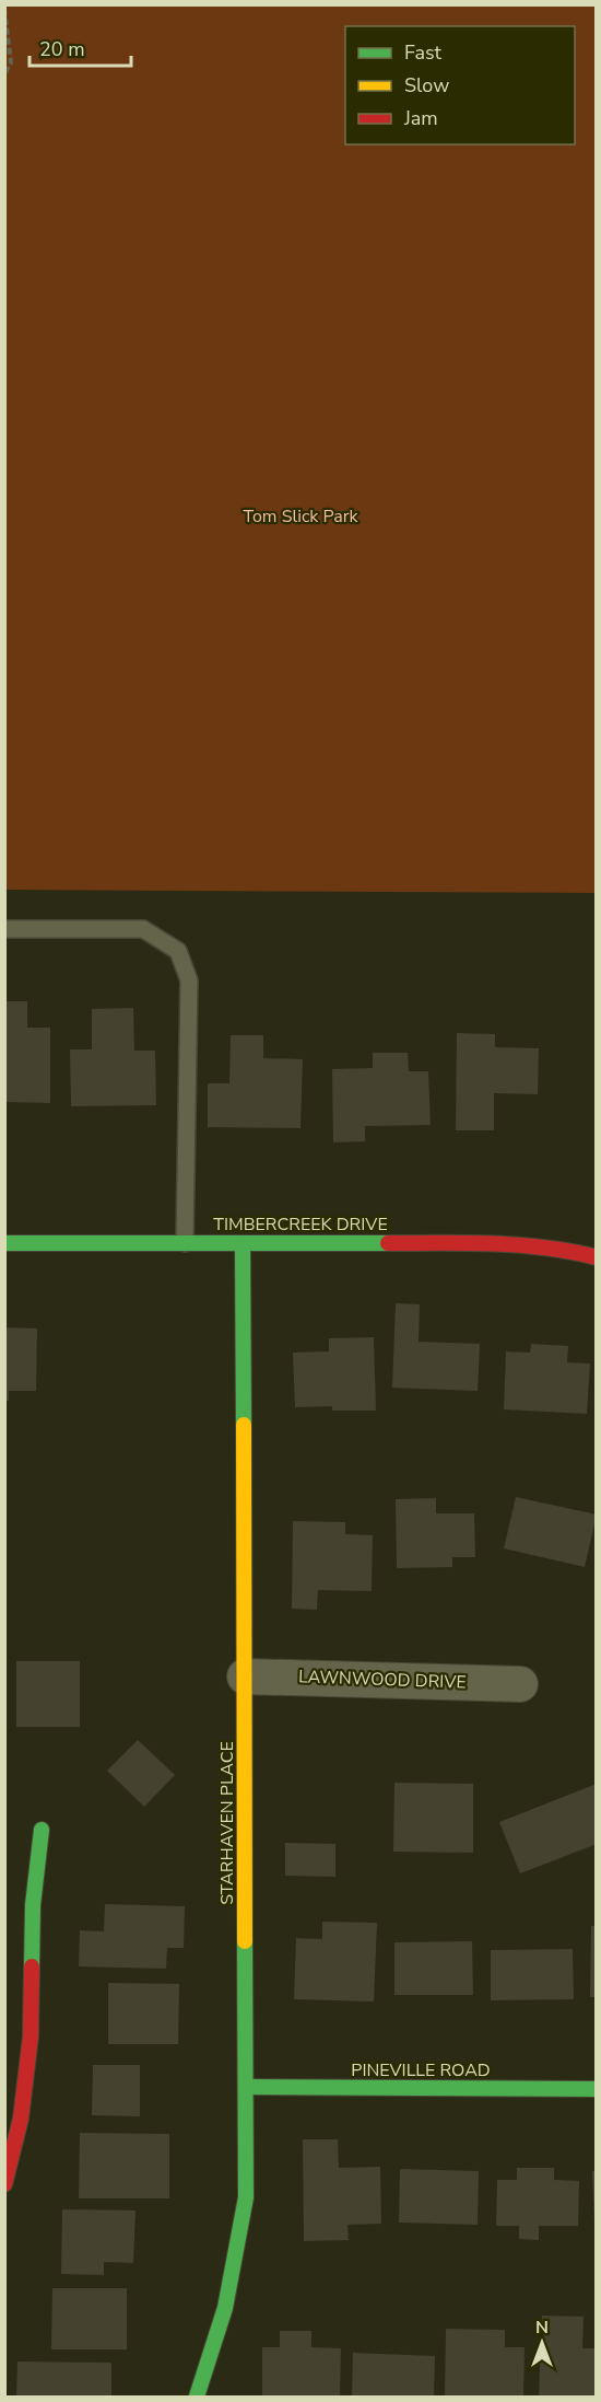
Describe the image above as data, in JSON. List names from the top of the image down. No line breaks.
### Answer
{"streets":{"street":["TIMBERCREEK DRIVE","LAWNWOOD DRIVE","STARHAVEN PLACE","PINEVILLE ROAD"]},"crossings":[["TIMBERCREEK DRIVE","STARHAVEN PLACE"],["LAWNWOOD DRIVE","STARHAVEN PLACE"],["STARHAVEN PLACE","PINEVILLE ROAD"]],"parks":["Tom Slick Park"],"legend":["Fast","Slow","Jam"],"scale_bar":"20 m","north":"top"}
